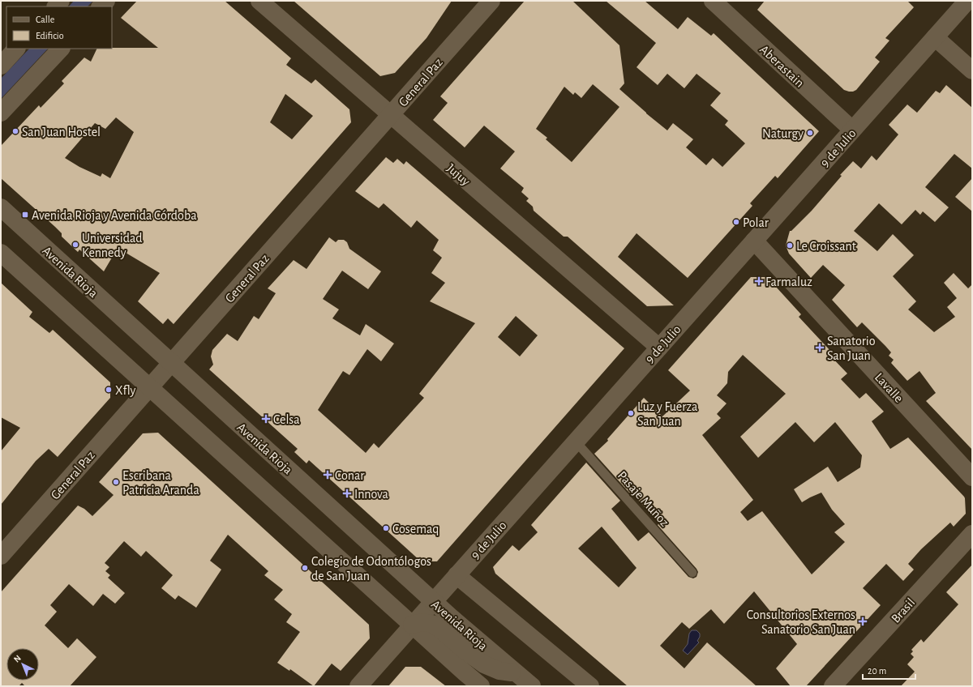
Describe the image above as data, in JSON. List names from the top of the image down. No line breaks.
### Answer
{"streets":{"street":["Aberastain","General Paz","9 de Julio","Jujuy","Avenida Rioja","Lavalle","Brasil"],"lane":["Pasaje Muñoz"]},"crossings":[["Aberastain","9 de Julio"],["General Paz","Jujuy"],["General Paz","Avenida Rioja"],["9 de Julio","Jujuy"],["9 de Julio","Avenida Rioja"],["9 de Julio","Lavalle"],["9 de Julio","Pasaje Muñoz"]],"places":{"other":["San Juan Hostel","Naturgy","Polar","Universidad Kennedy","Le Croissant","Xfly","Luz y Fuerza San Juan","Escribana Patricia Aranda","Cosemaq","Colegio de Odontólogos de San Juan"],"transit":["Avenida Rioja y Avenida Córdoba"],"health":["Farmaluz","Sanatorio San Juan","Celsa","Conar","Innova","Consultorios Externos Sanatorio San Juan"]},"legend":["Calle","Edificio"],"scale_bar":"20 m","north":"top left"}
